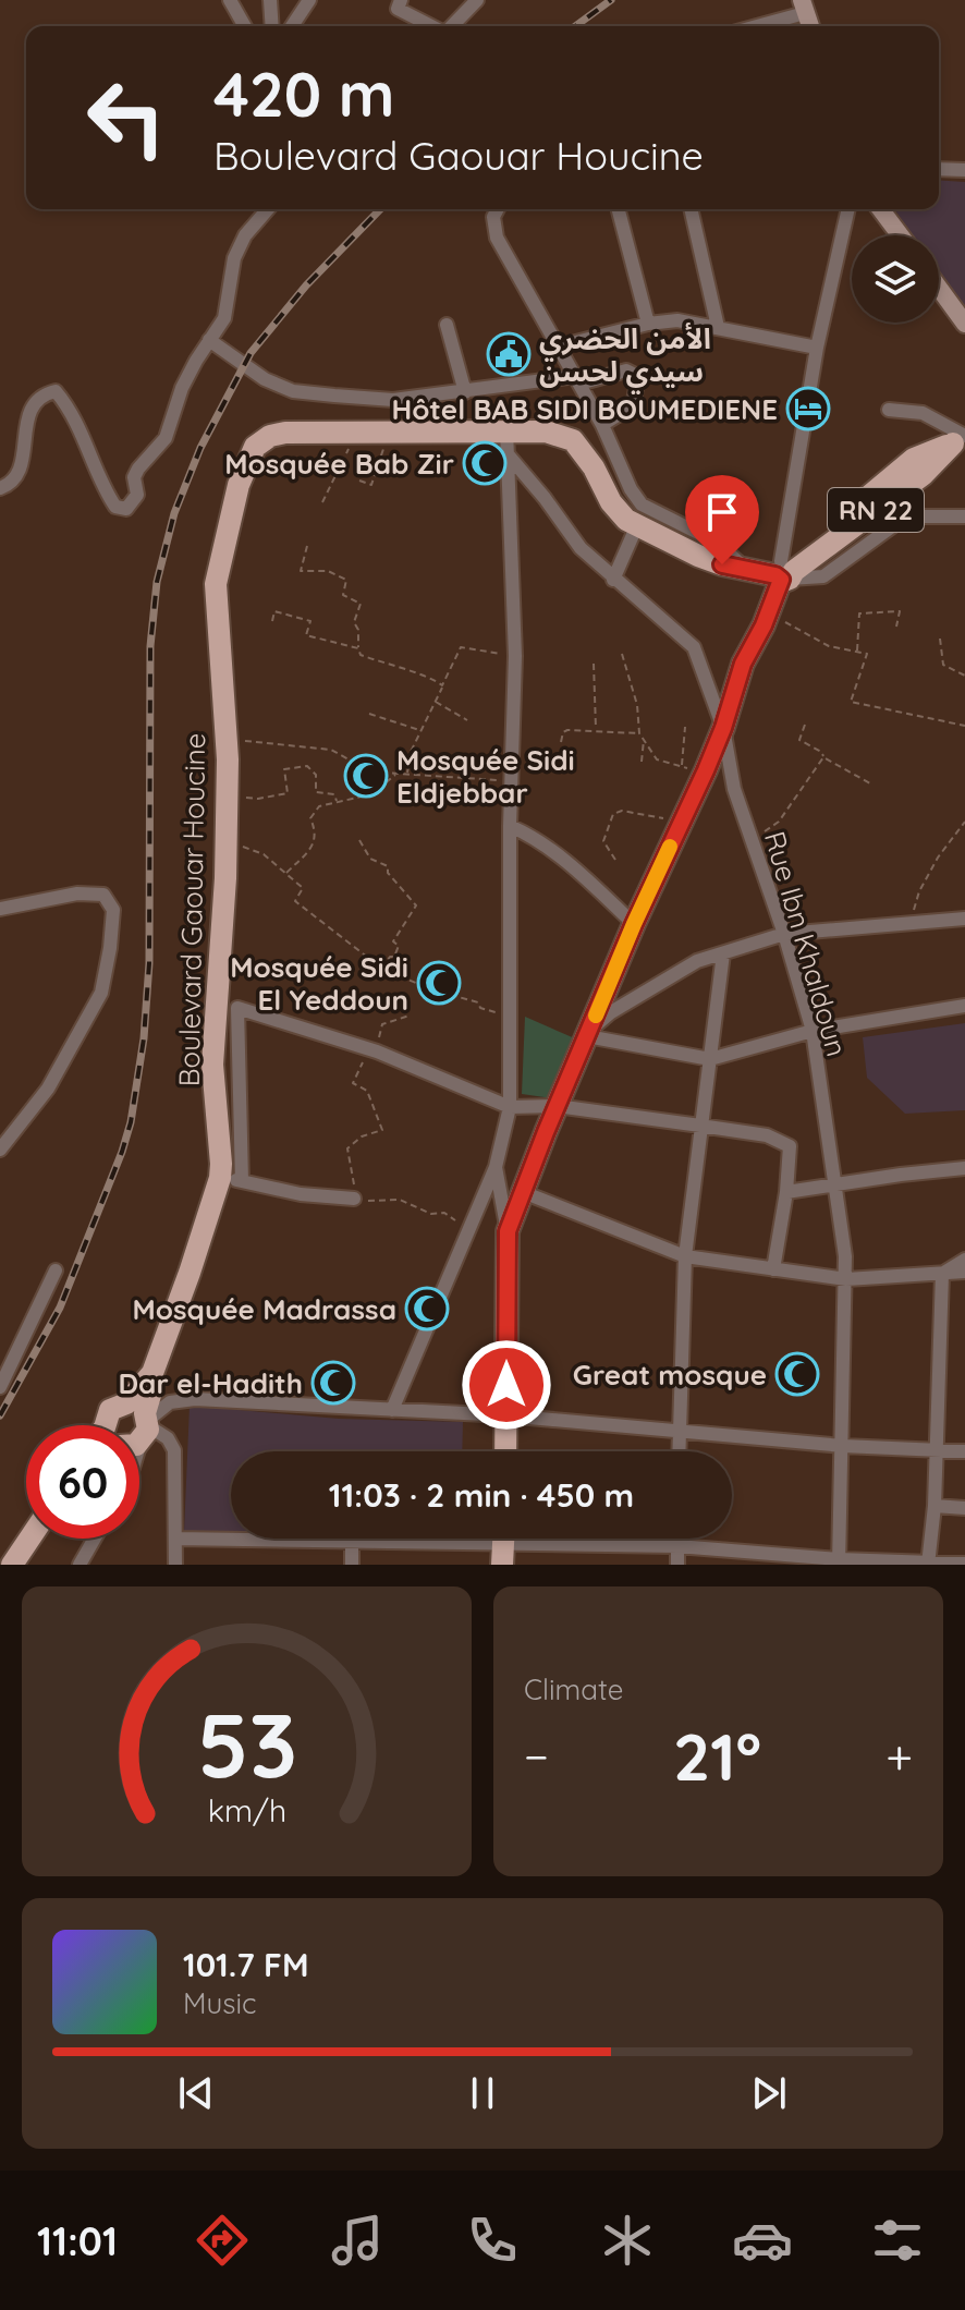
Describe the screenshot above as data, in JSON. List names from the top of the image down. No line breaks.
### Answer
{"streets":{"main road":["RN 22","Boulevard Gaouar Houcine"],"street":["Rue Ibn Khaldoun"]},"crossings":[["RN 22","Boulevard Gaouar Houcine"],["RN 22","Rue Ibn Khaldoun"]],"places":{"public building":["الأمن الحضري سيدي لحسن"],"hotel":["Hôtel BAB SIDI BOUMEDIENE"],"mosque":["Mosquée Bab Zir","Mosquée Sidi Eldjebbar","Mosquée Sidi El Yeddoun","Mosquée Madrassa","Great mosque","Dar el-Hadith"]},"page":{"turn":["420 m","Boulevard Gaouar Houcine"],"limit":"60","trip":"11:03 · 2 min · 450 m","tile":"Climate","heat":["−","21°","+"],"song":["101.7 FM","Music"],"tabs":"11:01","gauge":["53","km/h"]}}
